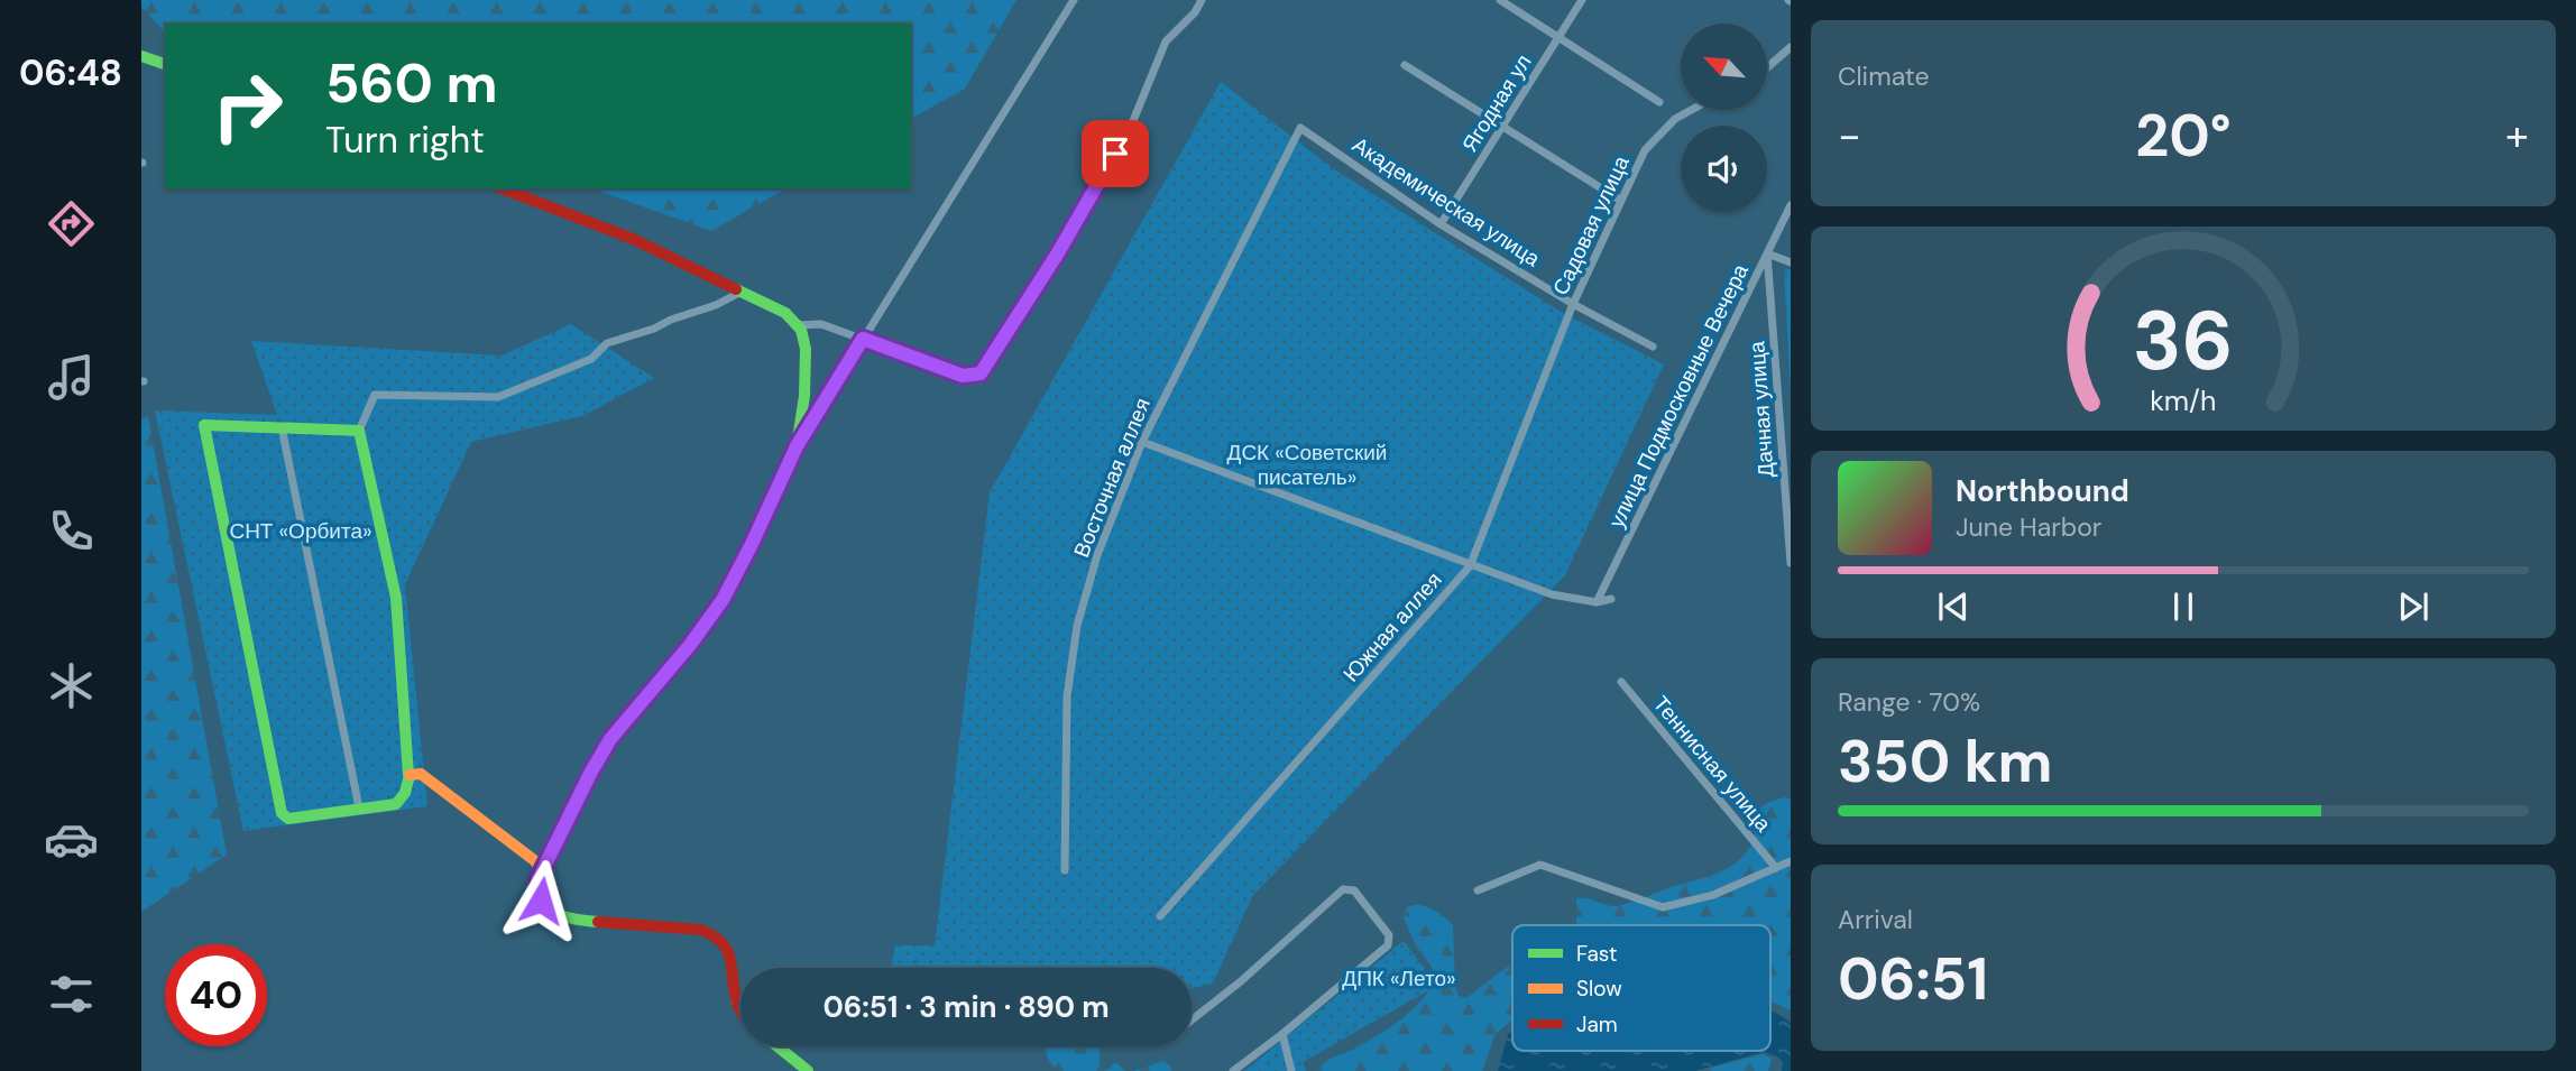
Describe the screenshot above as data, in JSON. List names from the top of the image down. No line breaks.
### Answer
{"streets":{"street":["Ягодная ул","Академическая улица","Садовая улица","улица Подмосковные Вечера","Дачная улица","Восточная аллея","Южная аллея","Теннисная улица"]},"crossings":[["Ягодная ул","Академическая улица"],["Академическая улица","Садовая улица"],["Академическая улица","Восточная аллея"],["Академическая улица","Южная аллея"],["Садовая улица","Южная аллея"],["улица Подмосковные Вечера","Дачная улица"]],"parks":["ДСК «Советский писатель»","СНТ «Орбита»","ДПК «Лето»"],"legend":["Fast","Slow","Jam"],"north":"top left","page":{"tabs":"06:48","tile":["Climate",["Range · 70%","350 km"],["Arrival","06:51"]],"turn":["560 m","Turn right"],"heat":["−","20°","+"],"song":["Northbound","June Harbor"],"limit":"40","trip":"06:51 · 3 min · 890 m","gauge":["36","km/h"]}}
